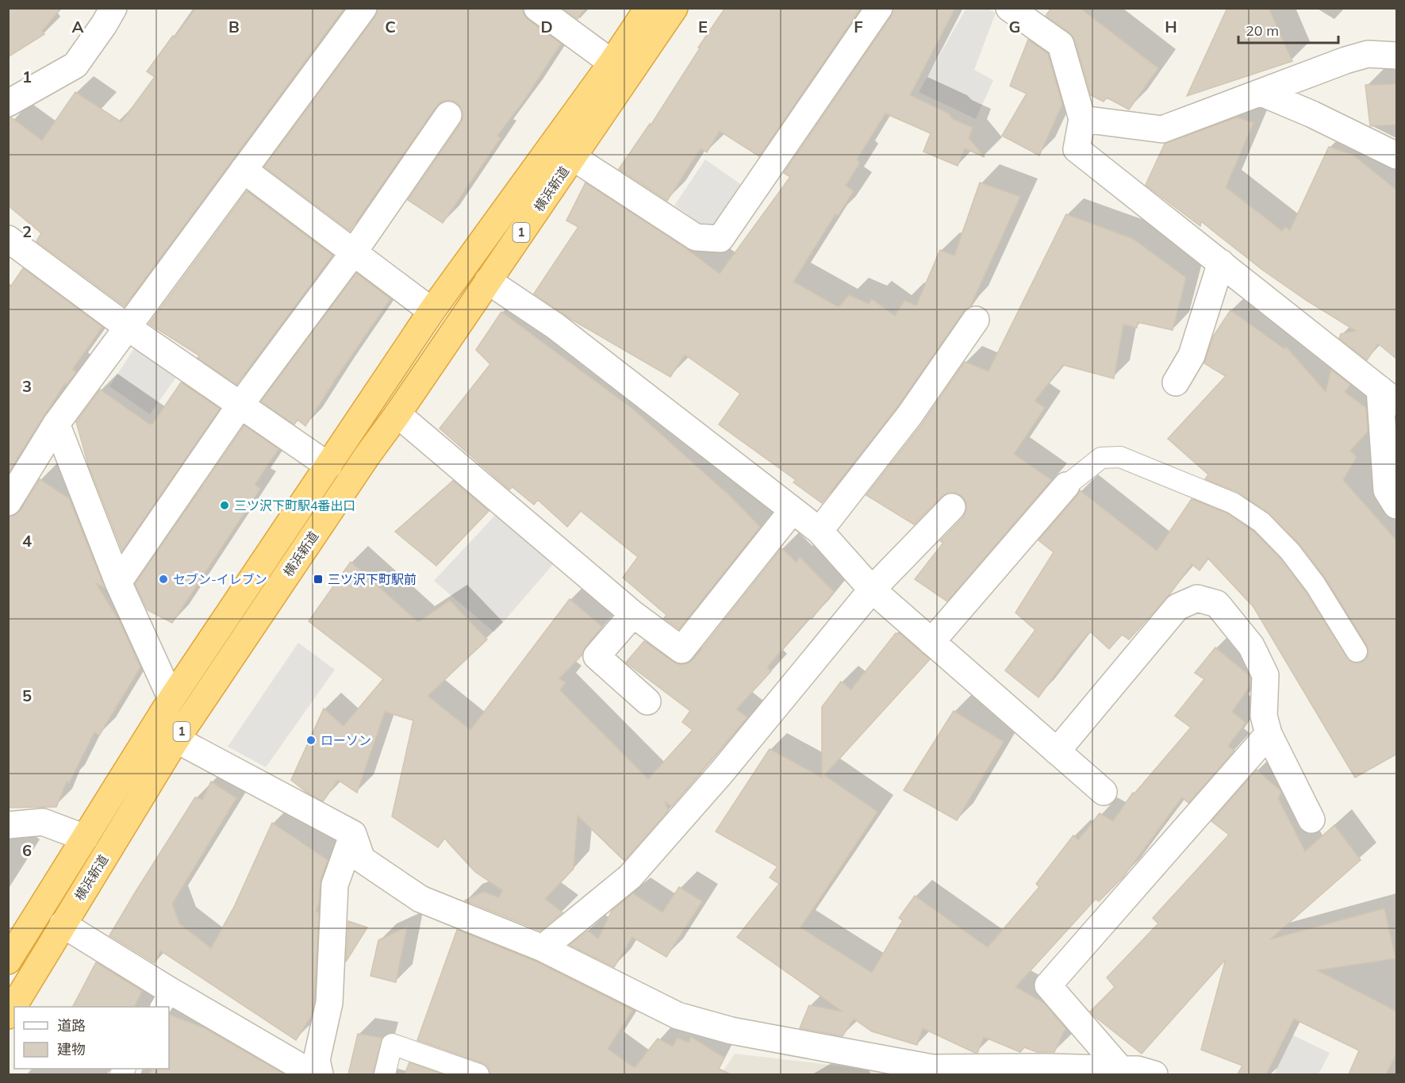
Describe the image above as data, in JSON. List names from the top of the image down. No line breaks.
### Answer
{"streets":{"highway":["横浜新道","1"]},"places":{"other":["三ツ沢下町駅4番出口","セブン-イレブン","ローソン"],"transit":["三ツ沢下町駅前"]},"legend":["道路","建物"],"scale_bar":"20 m","grid":{"columns":["A","B","C","D","E","F","G","H"],"rows":["1","2","3","4","5","6"]}}
